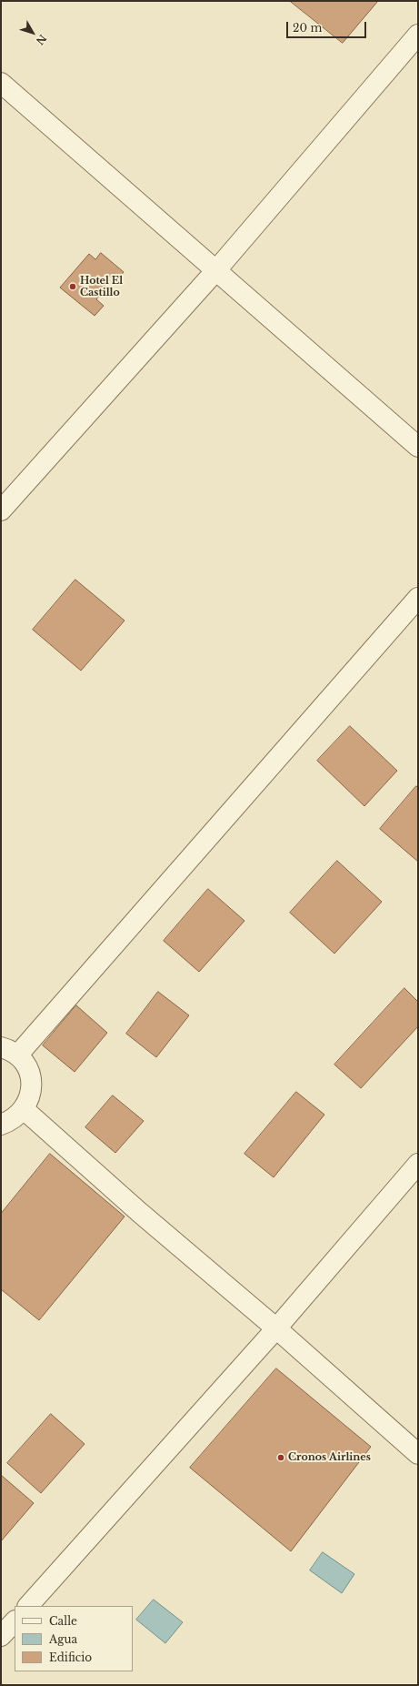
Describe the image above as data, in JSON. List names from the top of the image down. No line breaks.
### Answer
{"places":["Hotel El Castillo","Cronos Airlines"],"legend":["Calle","Agua","Edificio"],"scale_bar":"20 m","north":"bottom right"}
